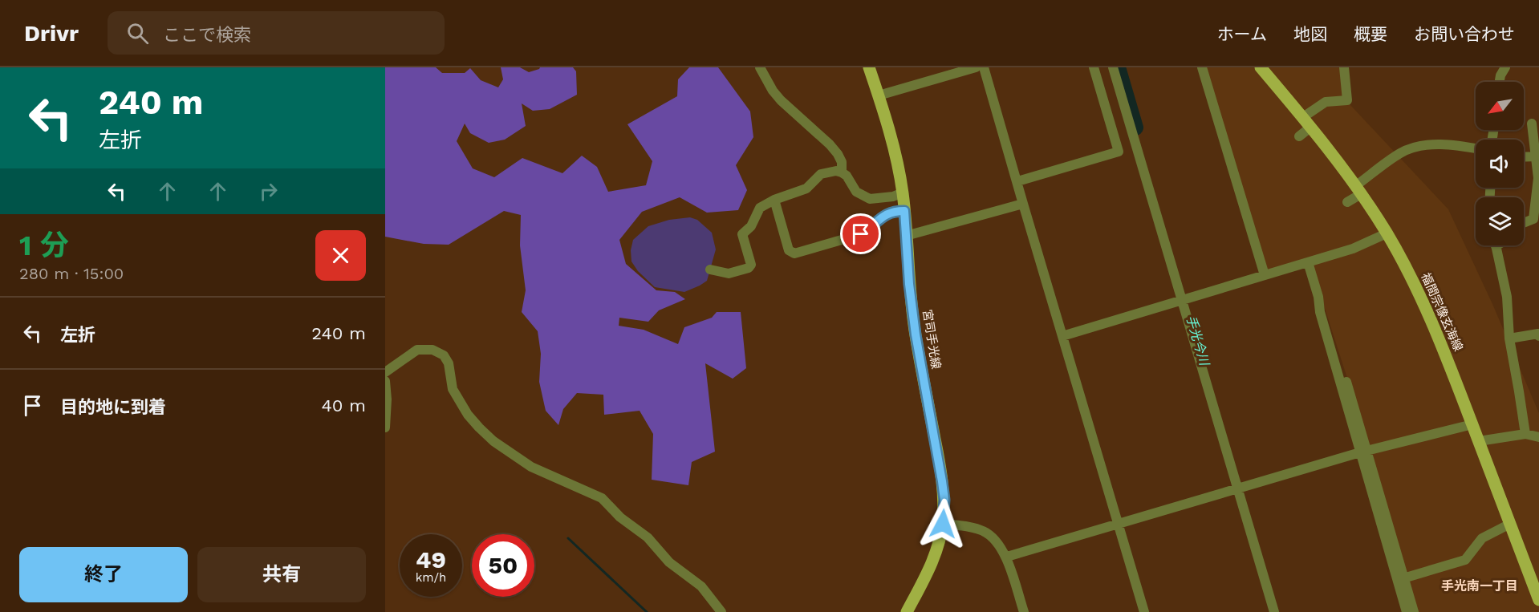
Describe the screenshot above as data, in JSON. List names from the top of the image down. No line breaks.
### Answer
{"streets":{"main road":["福間宗像玄海線","宮司手光線"]},"districts":["手光南一丁目"],"water":["手光今川"],"north":"bottom left","page":{"header":"Drivr","search":"ここで検索","nav":["ホーム","地図","概要","お問い合わせ"],"turn":["240 m","左折"],"heading":["1 分","280 m · 15:00"],"list":[{"name":"左折","value":"240 m"},{"name":"目的地に到着","value":"40 m"}],"speed":"49 km/h","limit":"50","buttons":["終了","共有"]}}
